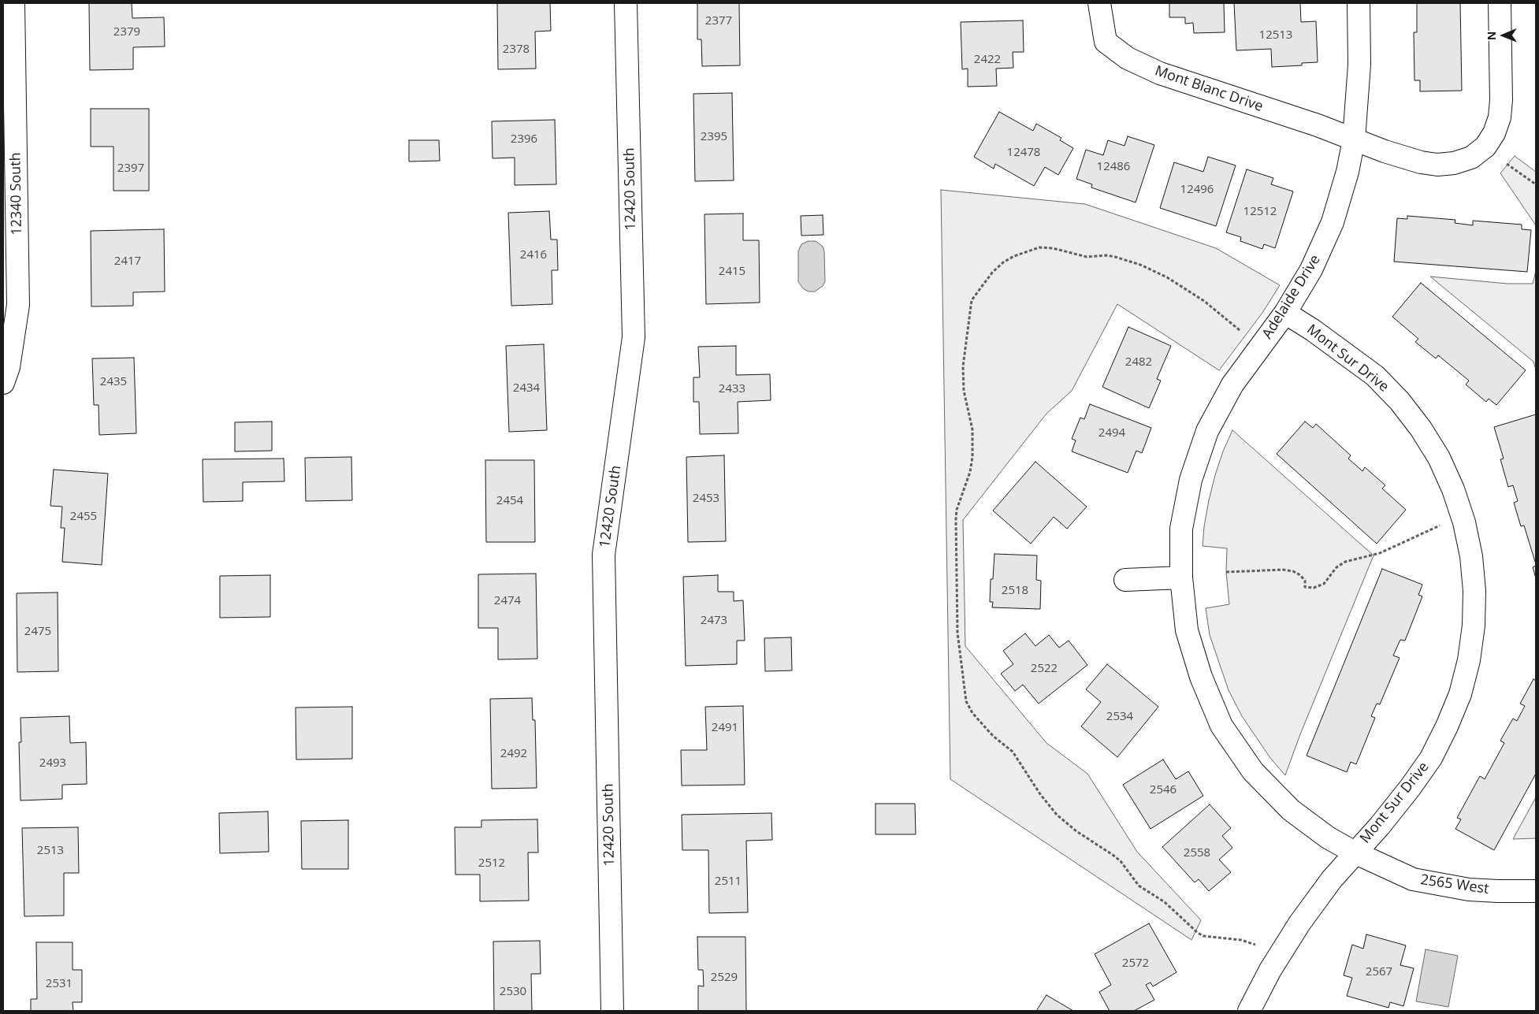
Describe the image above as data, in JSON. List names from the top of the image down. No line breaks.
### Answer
{"streets":{"street":["Mont Blanc Drive","12420 South","12340 South","Adelaide Drive","Mont Sur Drive","2565 West"]},"crossings":[["Mont Blanc Drive","Adelaide Drive"],["Adelaide Drive","Mont Sur Drive"],["Adelaide Drive","2565 West"],["Mont Sur Drive","2565 West"]],"house_numbers":["2377","2379","12513","2378","2422","2395","2396","12478","12486","2397","12496","12512","2416","2417","2415","2482","2435","2434","2433","2494","2453","2454","2455","2518","2474","2473","2475","2522","2534","2491","2492","2493","2546","2513","2558","2512","2511","2572","2567","2529","2531","2530"],"north":"left"}
